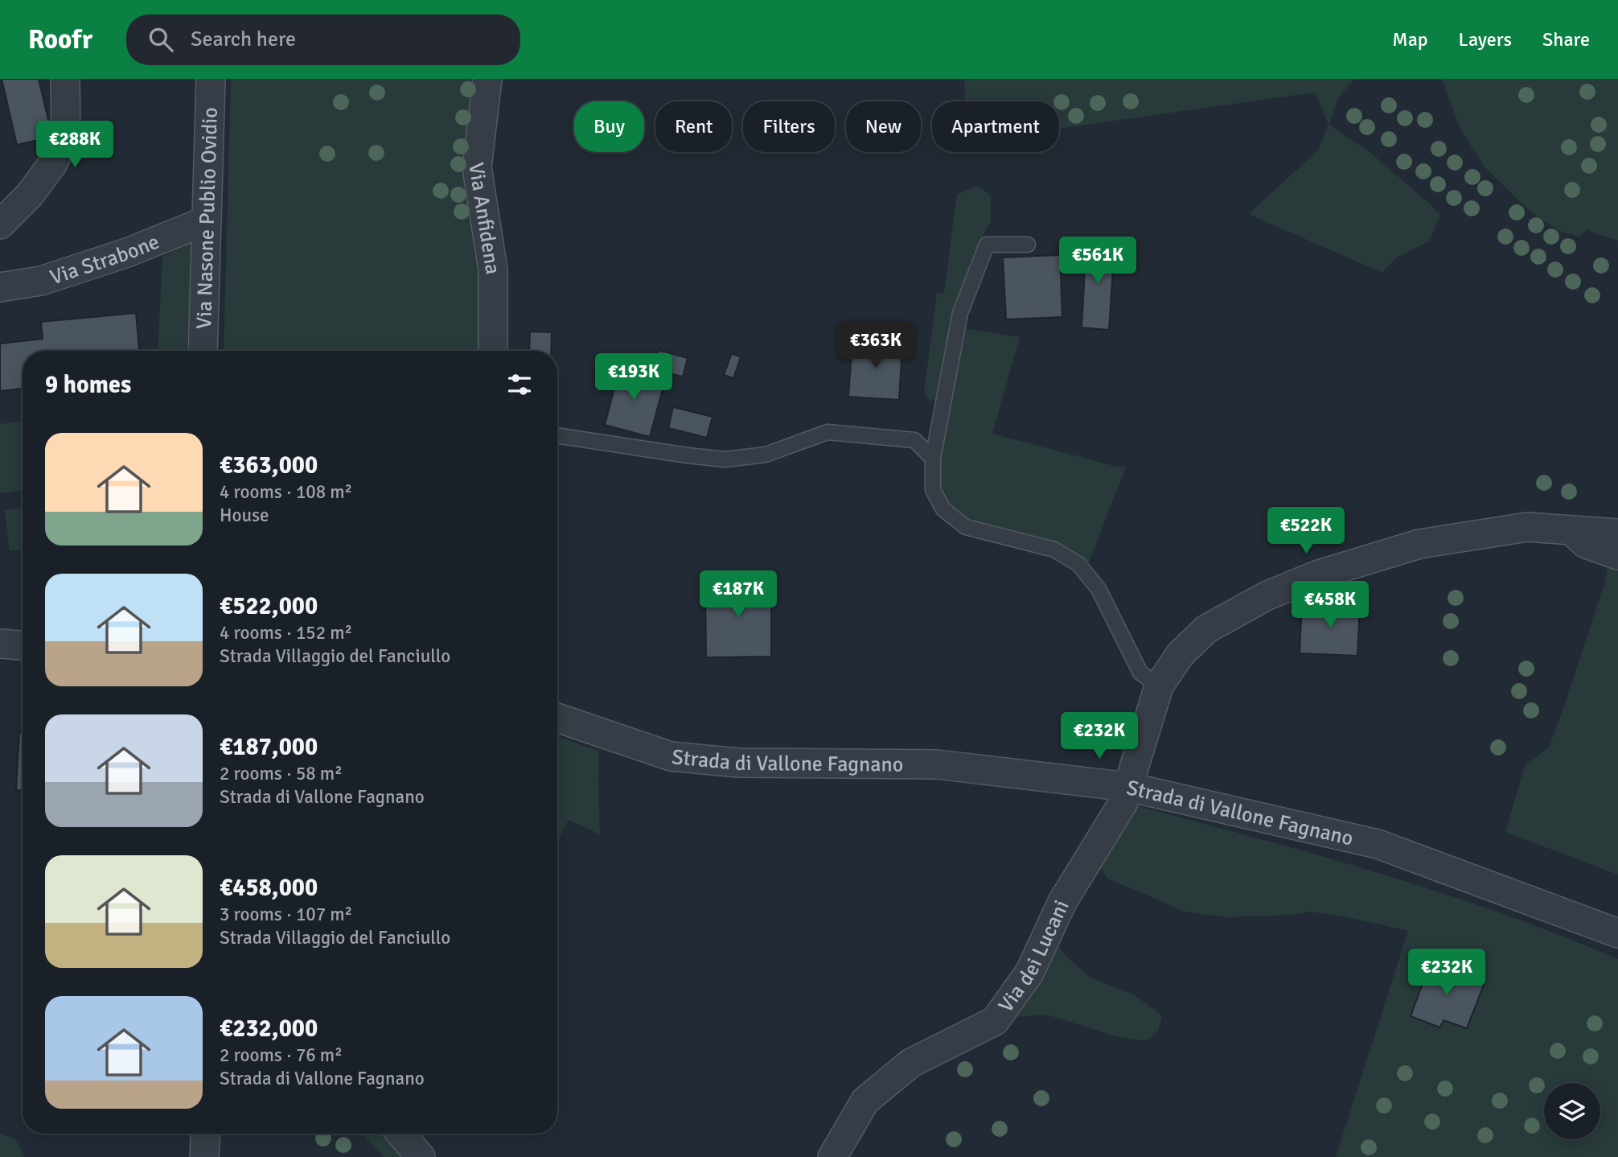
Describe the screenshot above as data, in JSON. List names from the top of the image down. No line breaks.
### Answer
{"streets":{"street":["Via Nasone Publio Ovidio","Via Anfidena","Via Strabone","Strada di Vallone Fagnano","Via dei Lucani"]},"crossings":[["Via Nasone Publio Ovidio","Via Strabone"],["Strada di Vallone Fagnano","Via dei Lucani"]],"page":{"header":"Roofr","search":"Search here","nav":["Map","Layers","Share"],"chip":["Buy","Rent","Filters","New","Apartment"],"price":["€288K","€561K","€363K","€193K","€522K","€187K","€458K","€232K","€232K"],"heading":"9 homes","list":[{"name":"€363,000","note":"4 rooms · 108 m² · House"},{"name":"€522,000","note":"4 rooms · 152 m² · Strada Villaggio del Fanciullo"},{"name":"€187,000","note":"2 rooms · 58 m² · Strada di Vallone Fagnano"},{"name":"€458,000","note":"3 rooms · 107 m² · Strada Villaggio del Fanciullo"},{"name":"€232,000","note":"2 rooms · 76 m² · Strada di Vallone Fagnano"}]}}
